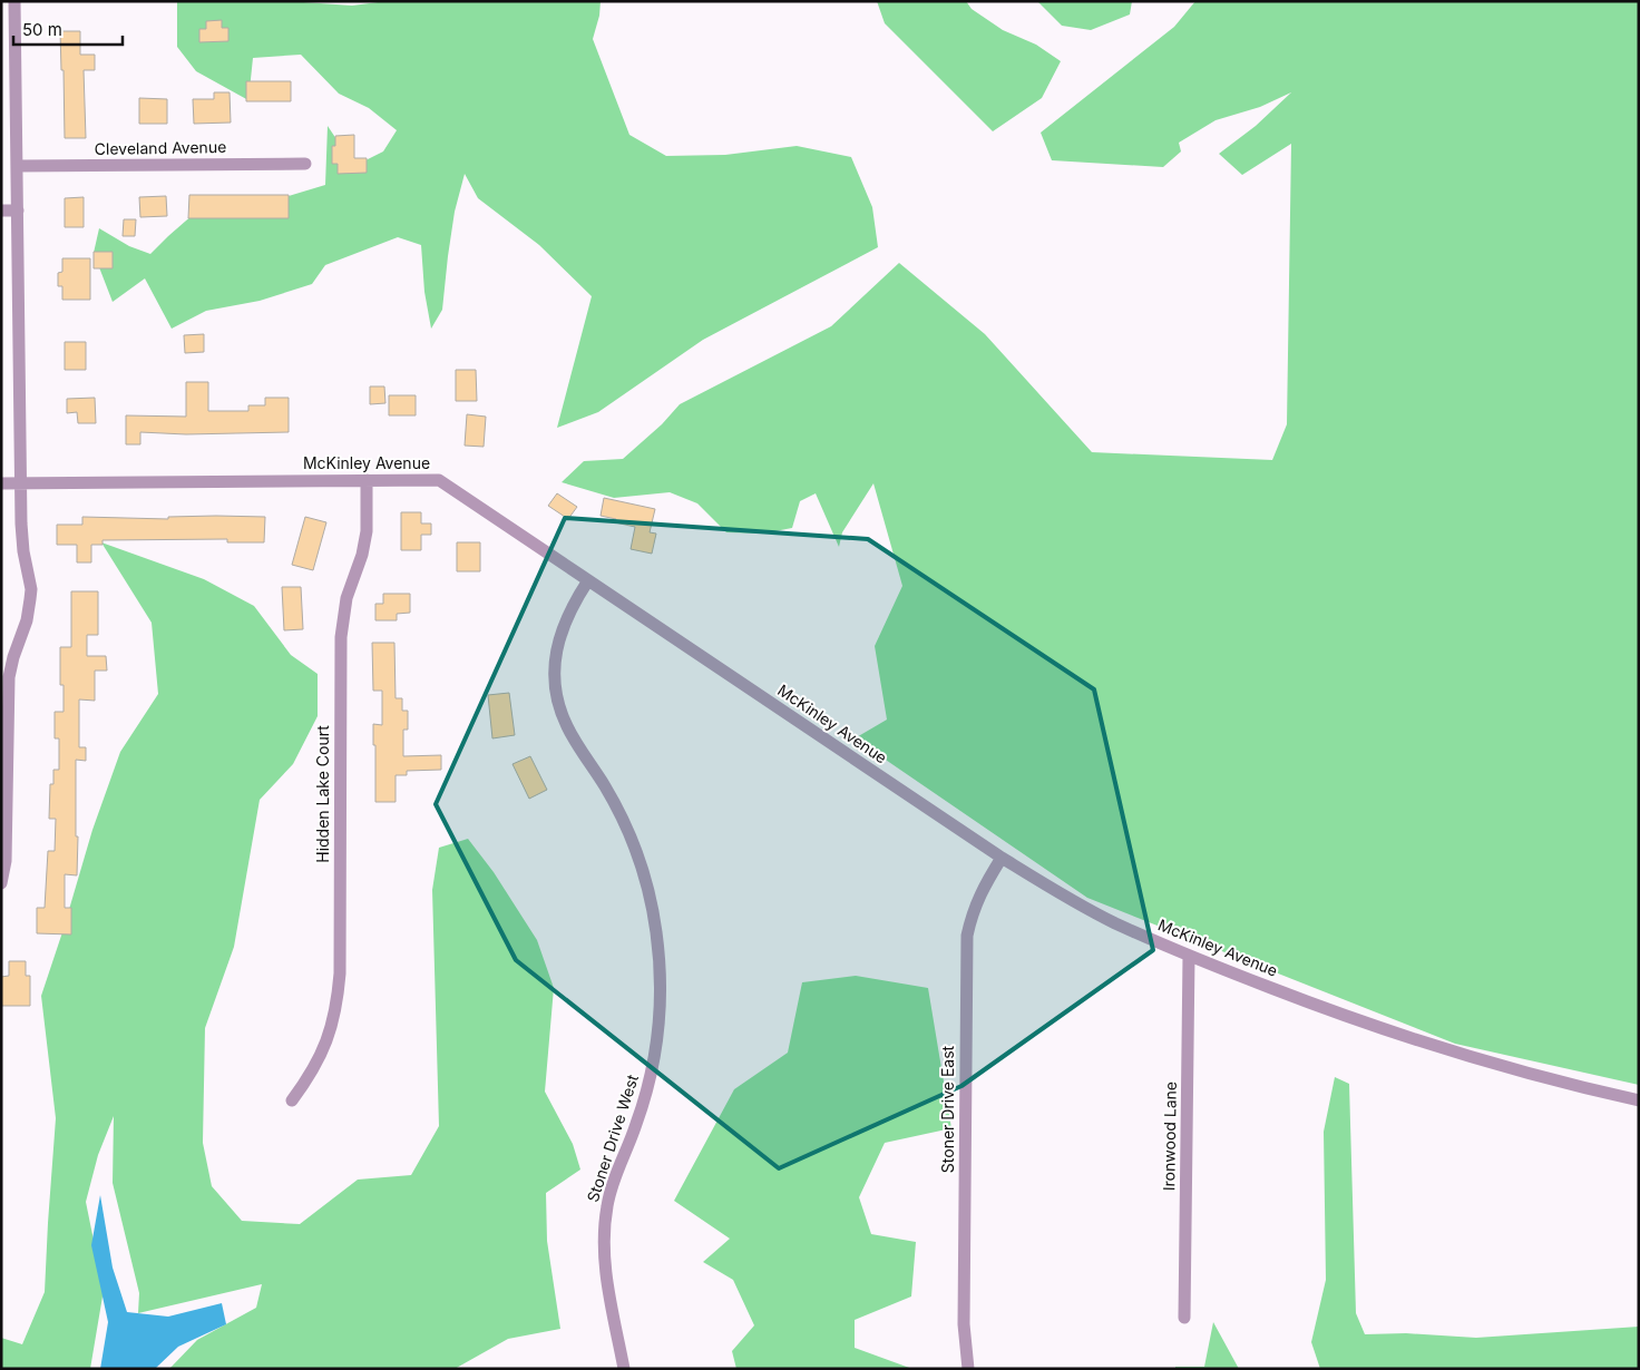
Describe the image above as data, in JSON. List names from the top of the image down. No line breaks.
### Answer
{"streets":{"street":["Cleveland Avenue","McKinley Avenue","Hidden Lake Court","Stoner Drive East","Ironwood Lane","Stoner Drive West"]},"crossings":[["McKinley Avenue","Hidden Lake Court"],["McKinley Avenue","Stoner Drive East"],["McKinley Avenue","Ironwood Lane"],["McKinley Avenue","Stoner Drive West"]],"scale_bar":"50 m"}
